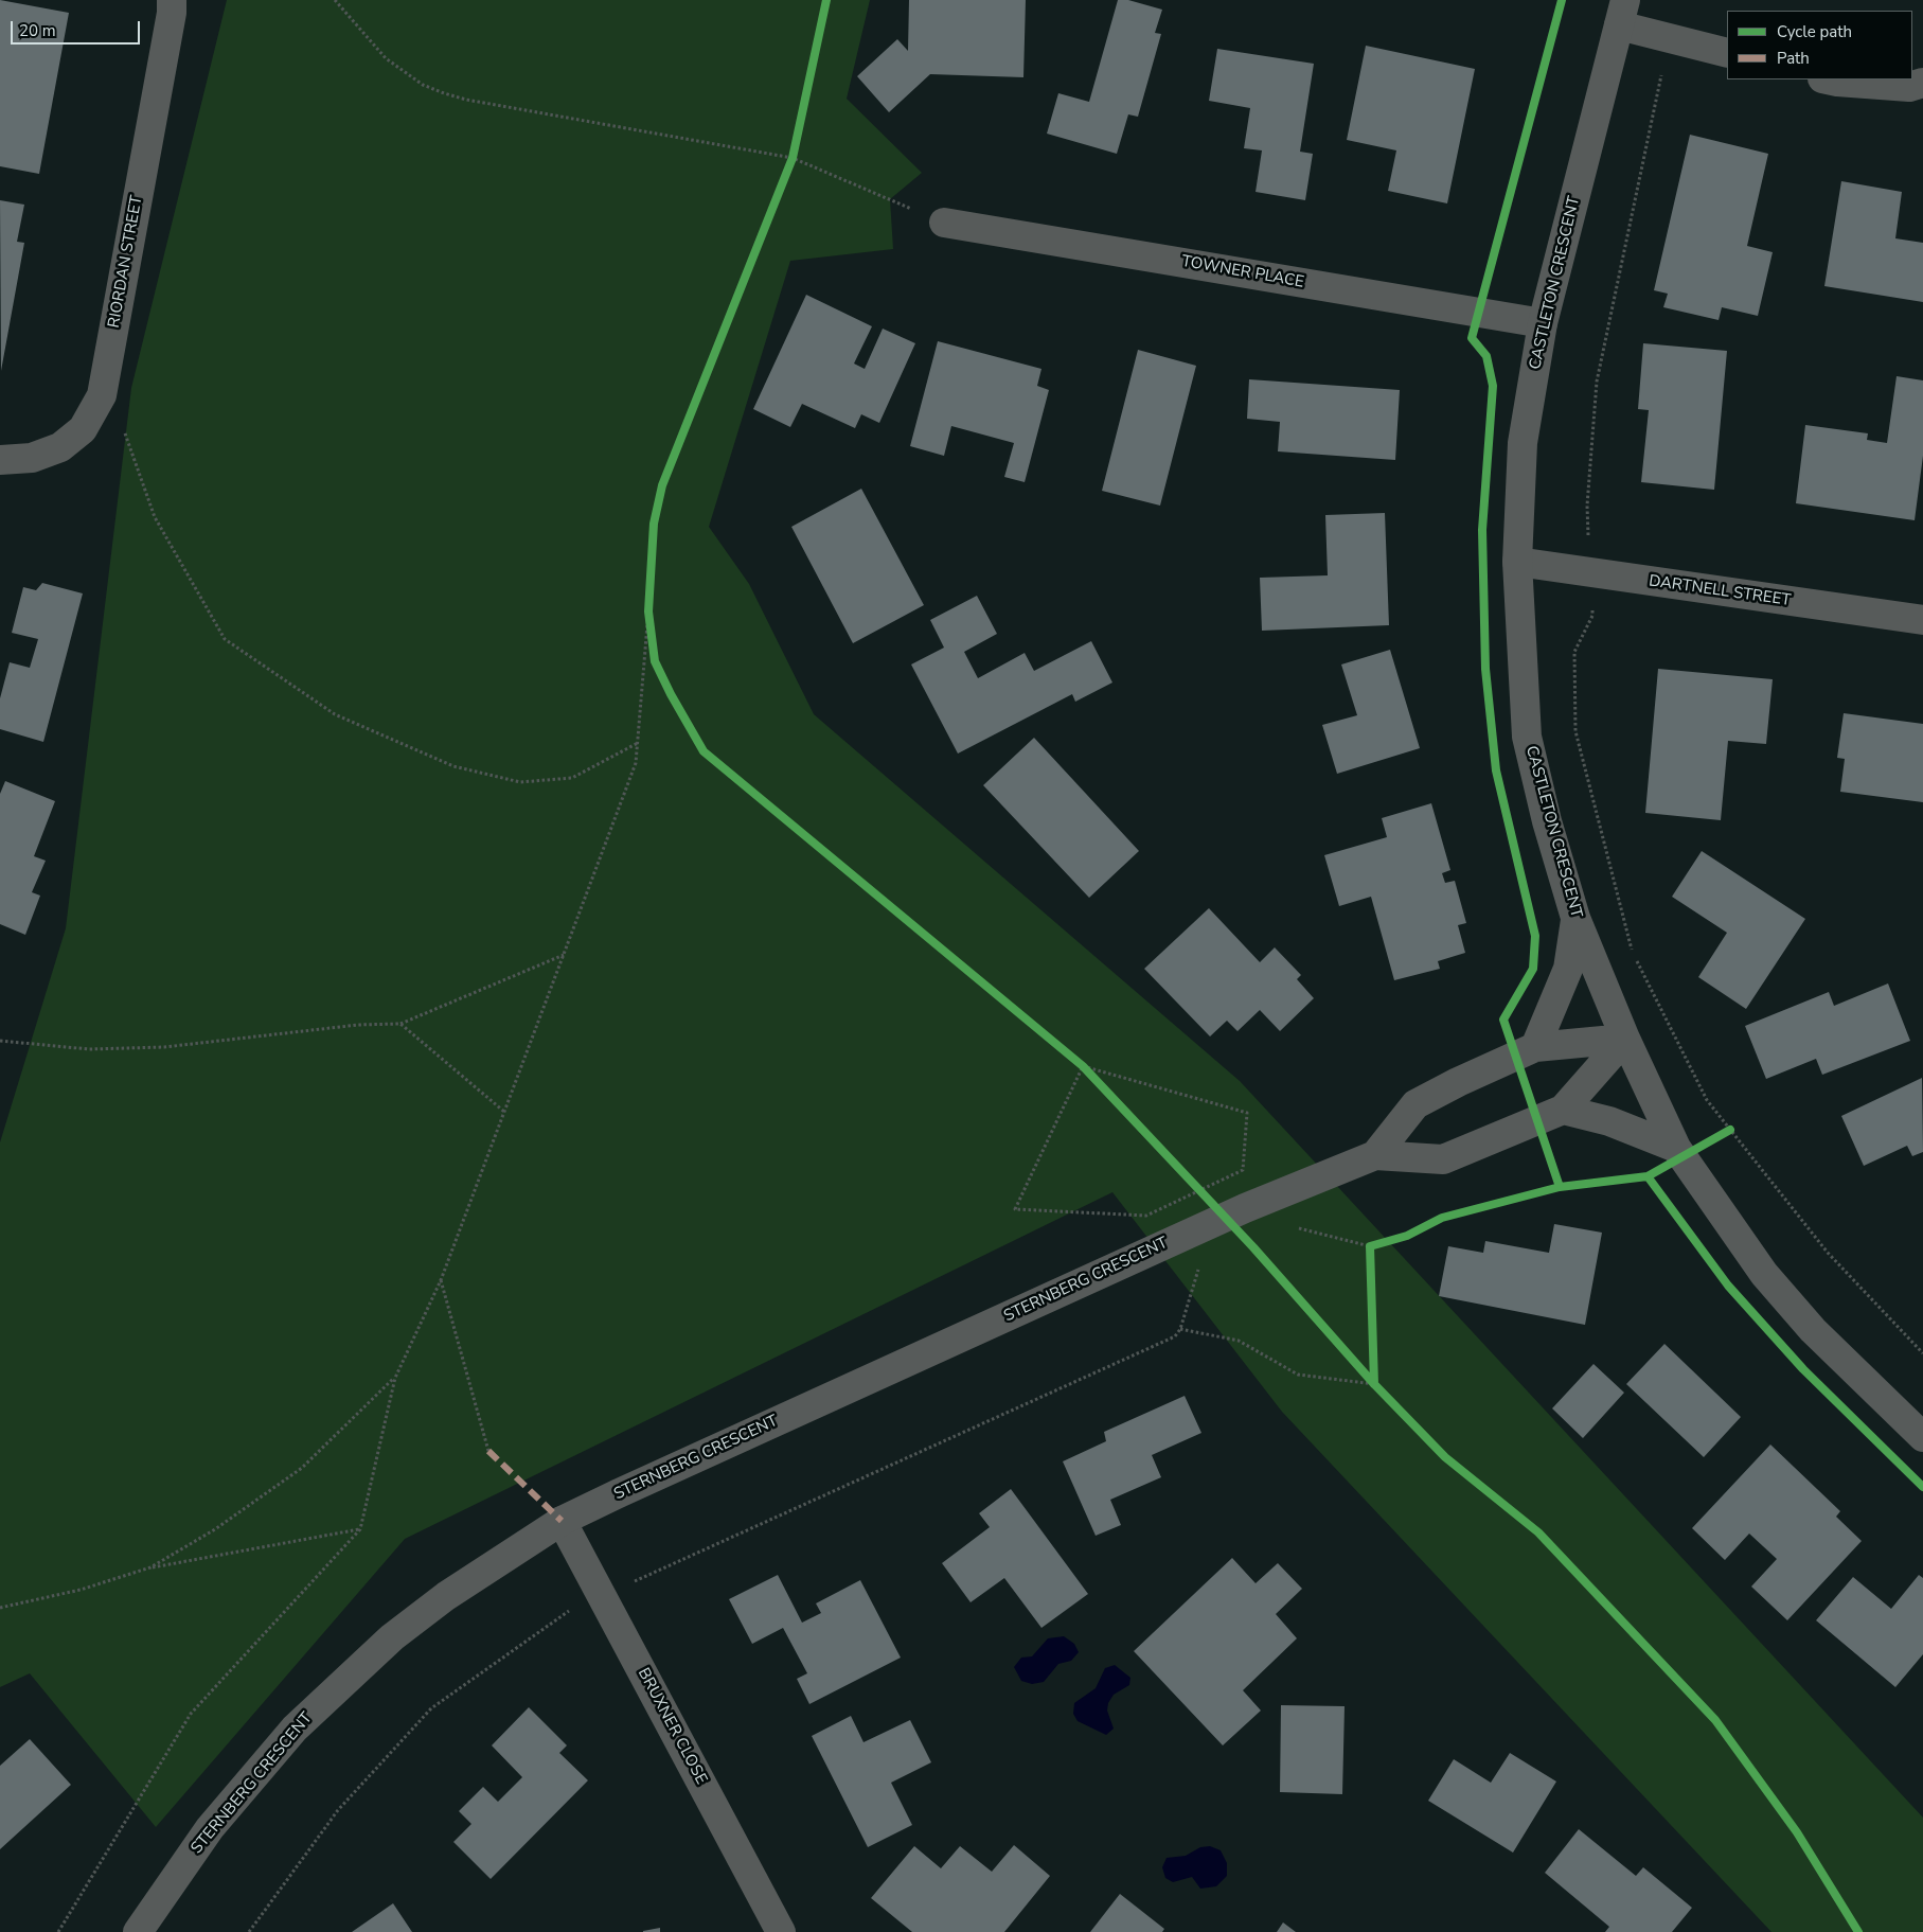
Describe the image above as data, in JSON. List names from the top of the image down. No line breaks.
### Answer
{"streets":{"street":["RIORDAN STREET","TOWNER PLACE","CASTLETON CRESCENT","DARTNELL STREET","STERNBERG CRESCENT","BRUXNER CLOSE"]},"crossings":[["TOWNER PLACE","CASTLETON CRESCENT"],["CASTLETON CRESCENT","DARTNELL STREET"],["CASTLETON CRESCENT","STERNBERG CRESCENT"],["STERNBERG CRESCENT","BRUXNER CLOSE"]],"legend":["Cycle path","Path"],"scale_bar":"20 m"}
